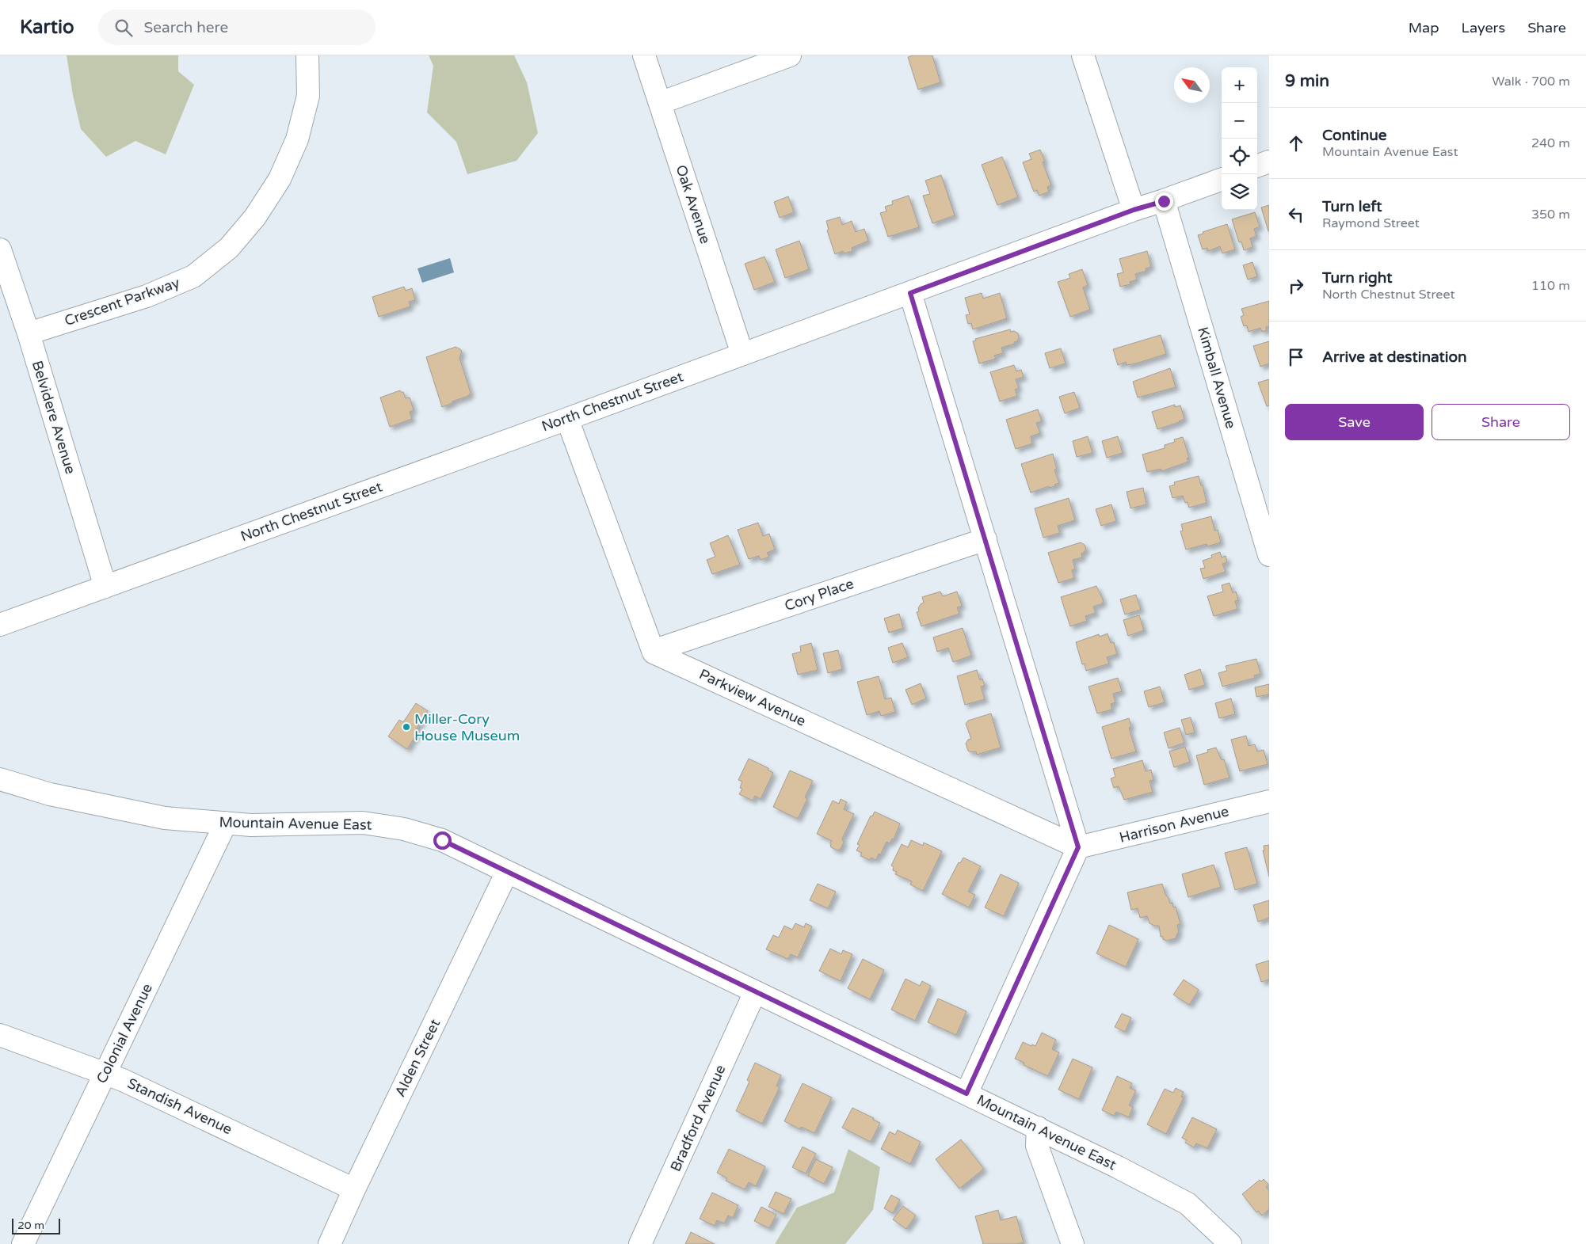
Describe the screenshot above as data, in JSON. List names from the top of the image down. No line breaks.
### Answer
{"streets":{"street":["Oak Avenue","Crescent Parkway","Kimball Avenue","North Chestnut Street","Belvidere Avenue","Cory Place","Parkview Avenue","Mountain Avenue East","Harrison Avenue","Colonial Avenue","Alden Street","Standish Avenue","Bradford Avenue"]},"crossings":[["Oak Avenue","North Chestnut Street"],["Crescent Parkway","Belvidere Avenue"],["Kimball Avenue","North Chestnut Street"],["North Chestnut Street","Belvidere Avenue"],["Cory Place","Parkview Avenue"],["Parkview Avenue","Harrison Avenue"],["Mountain Avenue East","Colonial Avenue"],["Mountain Avenue East","Alden Street"],["Mountain Avenue East","Bradford Avenue"],["Colonial Avenue","Standish Avenue"],["Alden Street","Standish Avenue"]],"places":["Miller-Cory House Museum"],"scale_bar":"20 m","north":"top left","page":{"header":"Kartio","search":"Search here","nav":["Map","Layers","Share"],"heading":["9 min","Walk · 700 m"],"map_buttons":["+","−"],"list":[["Continue","Mountain Avenue East","240 m"],["Turn left","Raymond Street","350 m"],["Turn right","North Chestnut Street","110 m"],"Arrive at destination"],"buttons":["Save","Share"],"scale":"20 m"}}
